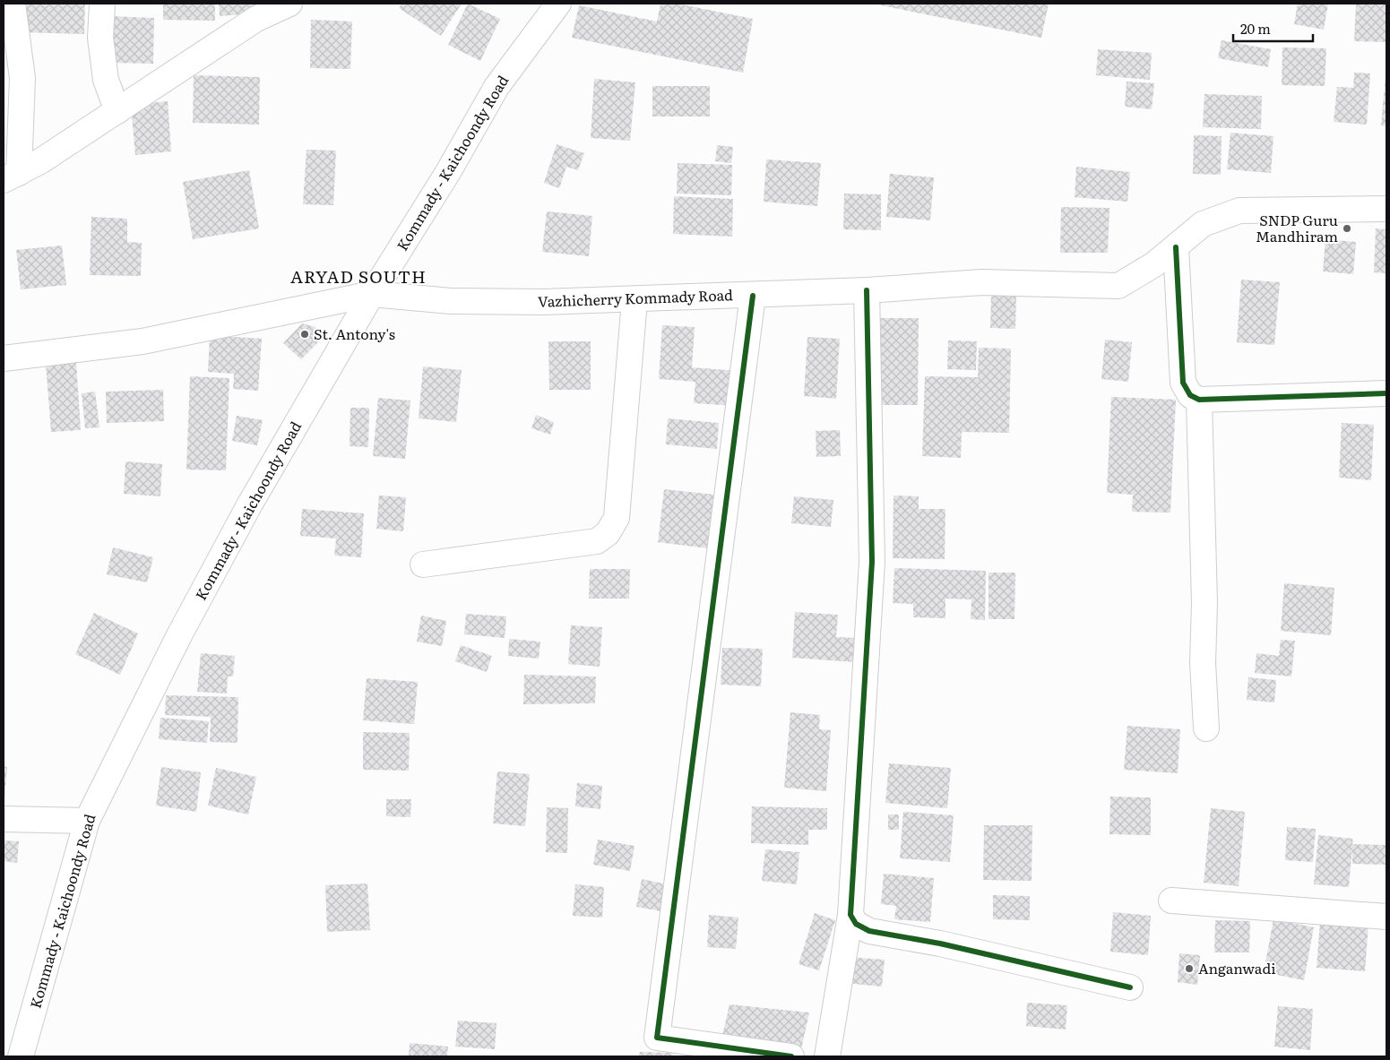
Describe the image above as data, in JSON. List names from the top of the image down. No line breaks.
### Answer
{"streets":{"street":["Kommady - Kaichoondy Road","Vazhicherry Kommady Road"]},"crossings":[["Kommady - Kaichoondy Road","Vazhicherry Kommady Road"]],"districts":["ARYAD SOUTH"],"places":["SNDP Guru Mandhiram","St. Antony's","Anganwadi"],"scale_bar":"20 m"}
